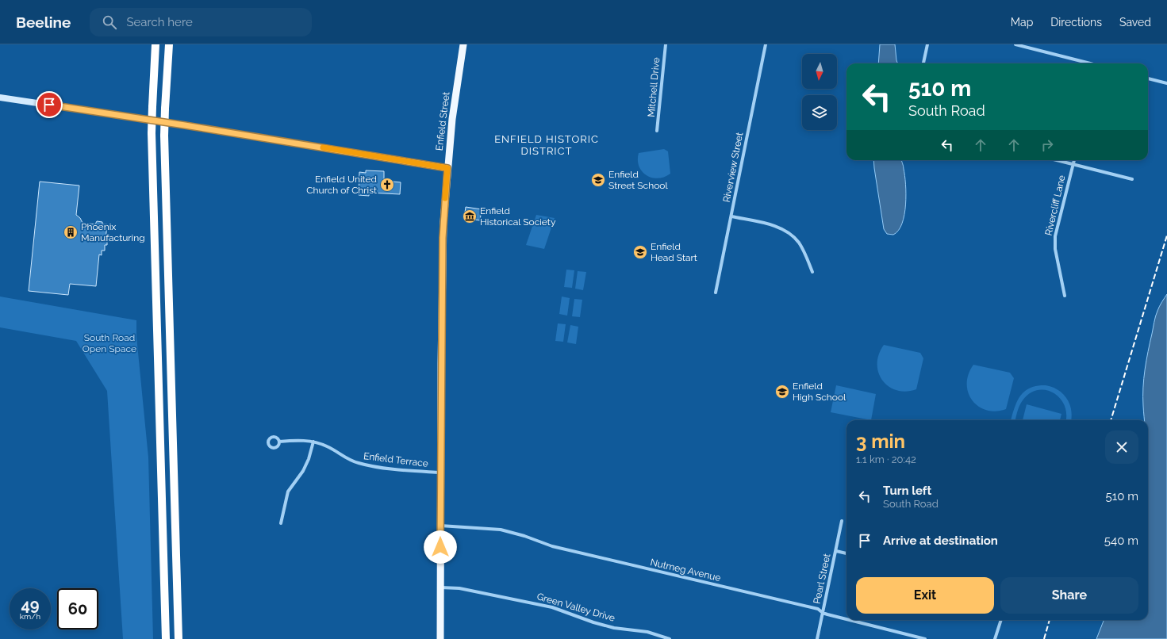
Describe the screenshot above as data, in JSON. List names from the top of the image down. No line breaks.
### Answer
{"streets":{"main road":["Enfield Street"],"street":["Mitchell Drive","Riverview Street","Rivercliff Lane","Enfield Terrace","Nutmeg Avenue","Pearl Street","Green Valley Drive"]},"crossings":[["Enfield Street","Enfield Terrace"],["Enfield Street","Nutmeg Avenue"],["Enfield Street","Green Valley Drive"],["Nutmeg Avenue","Pearl Street"]],"districts":["ENFIELD HISTORIC DISTRICT"],"parks":["South Road Open Space"],"places":{"school or university":["Enfield Street School","Enfield Head Start","Enfield High School"],"church":["Enfield United Church of Christ"],"museum":["Enfield Historical Society"],"building":["Phoenix Manufacturing"]},"north":"bottom","page":{"header":"Beeline","search":"Search here","nav":["Map","Directions","Saved"],"turn":["510 m","South Road"],"heading":["3 min","1.1 km · 20:42"],"list":[{"name":"Turn left","note":"South Road","value":"510 m"},{"name":"Arrive at destination","value":"540 m"}],"buttons":["Exit","Share"],"speed":"49 km/h","limit":"60"}}
